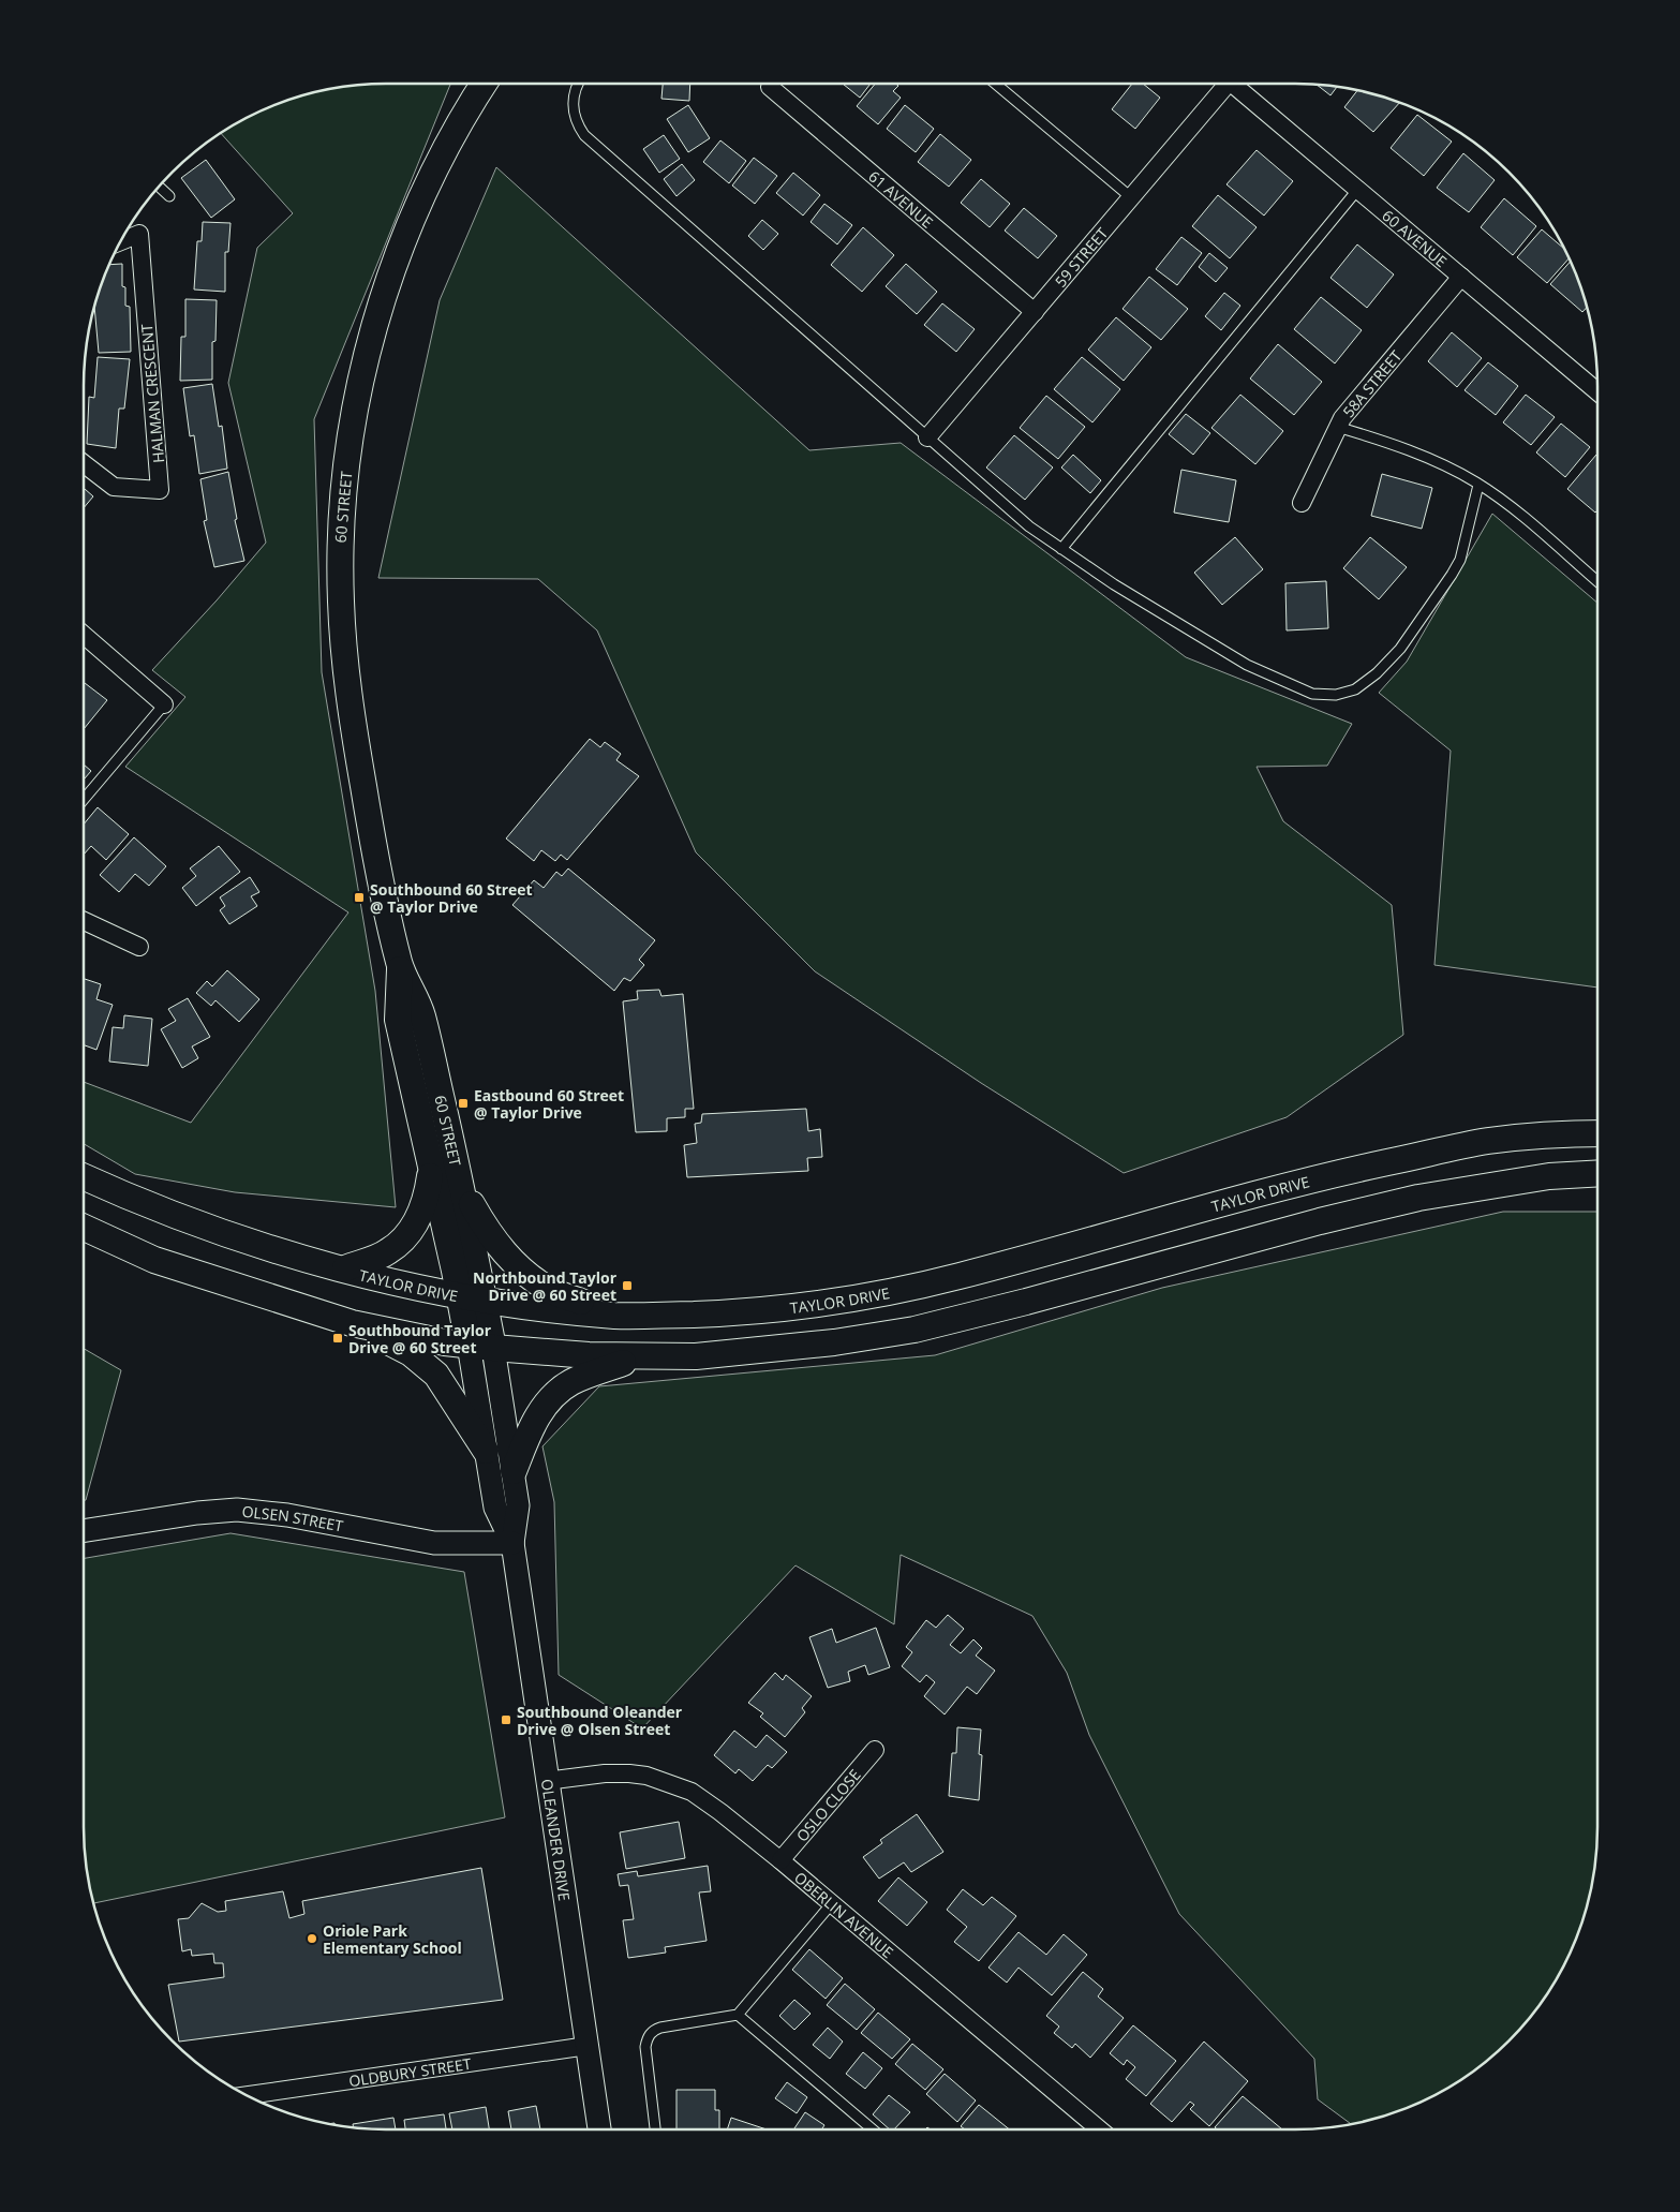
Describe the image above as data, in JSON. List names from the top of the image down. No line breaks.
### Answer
{"streets":{"main road":["60 STREET","TAYLOR DRIVE"],"street":["61 AVENUE","60 AVENUE","59 STREET","58A STREET","HALMAN CRESCENT","OLSEN STREET","OSLO CLOSE","OLEANDER DRIVE","OBERLIN AVENUE","OLDBURY STREET"]},"crossings":[["61 AVENUE","59 STREET"],["60 AVENUE","58A STREET"],["60 STREET","TAYLOR DRIVE"],["OLSEN STREET","OLEANDER DRIVE"],["OSLO CLOSE","OBERLIN AVENUE"],["OLEANDER DRIVE","OBERLIN AVENUE"],["OLEANDER DRIVE","OLDBURY STREET"]],"places":{"transit":["Southbound 60 Street @ Taylor Drive","Eastbound 60 Street @ Taylor Drive","Northbound Taylor Drive @ 60 Street","Southbound Taylor Drive @ 60 Street","Southbound Oleander Drive @ Olsen Street"],"other":["Oriole Park Elementary School"]}}
